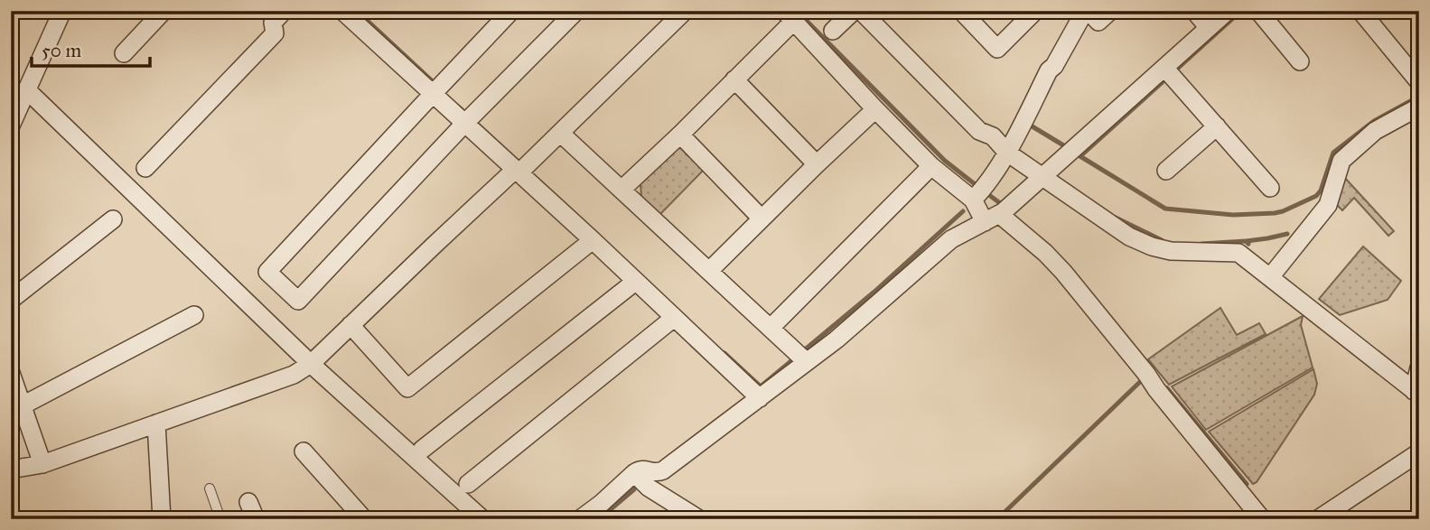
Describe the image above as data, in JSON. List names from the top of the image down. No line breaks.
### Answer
{"scale_bar":"50 m"}
